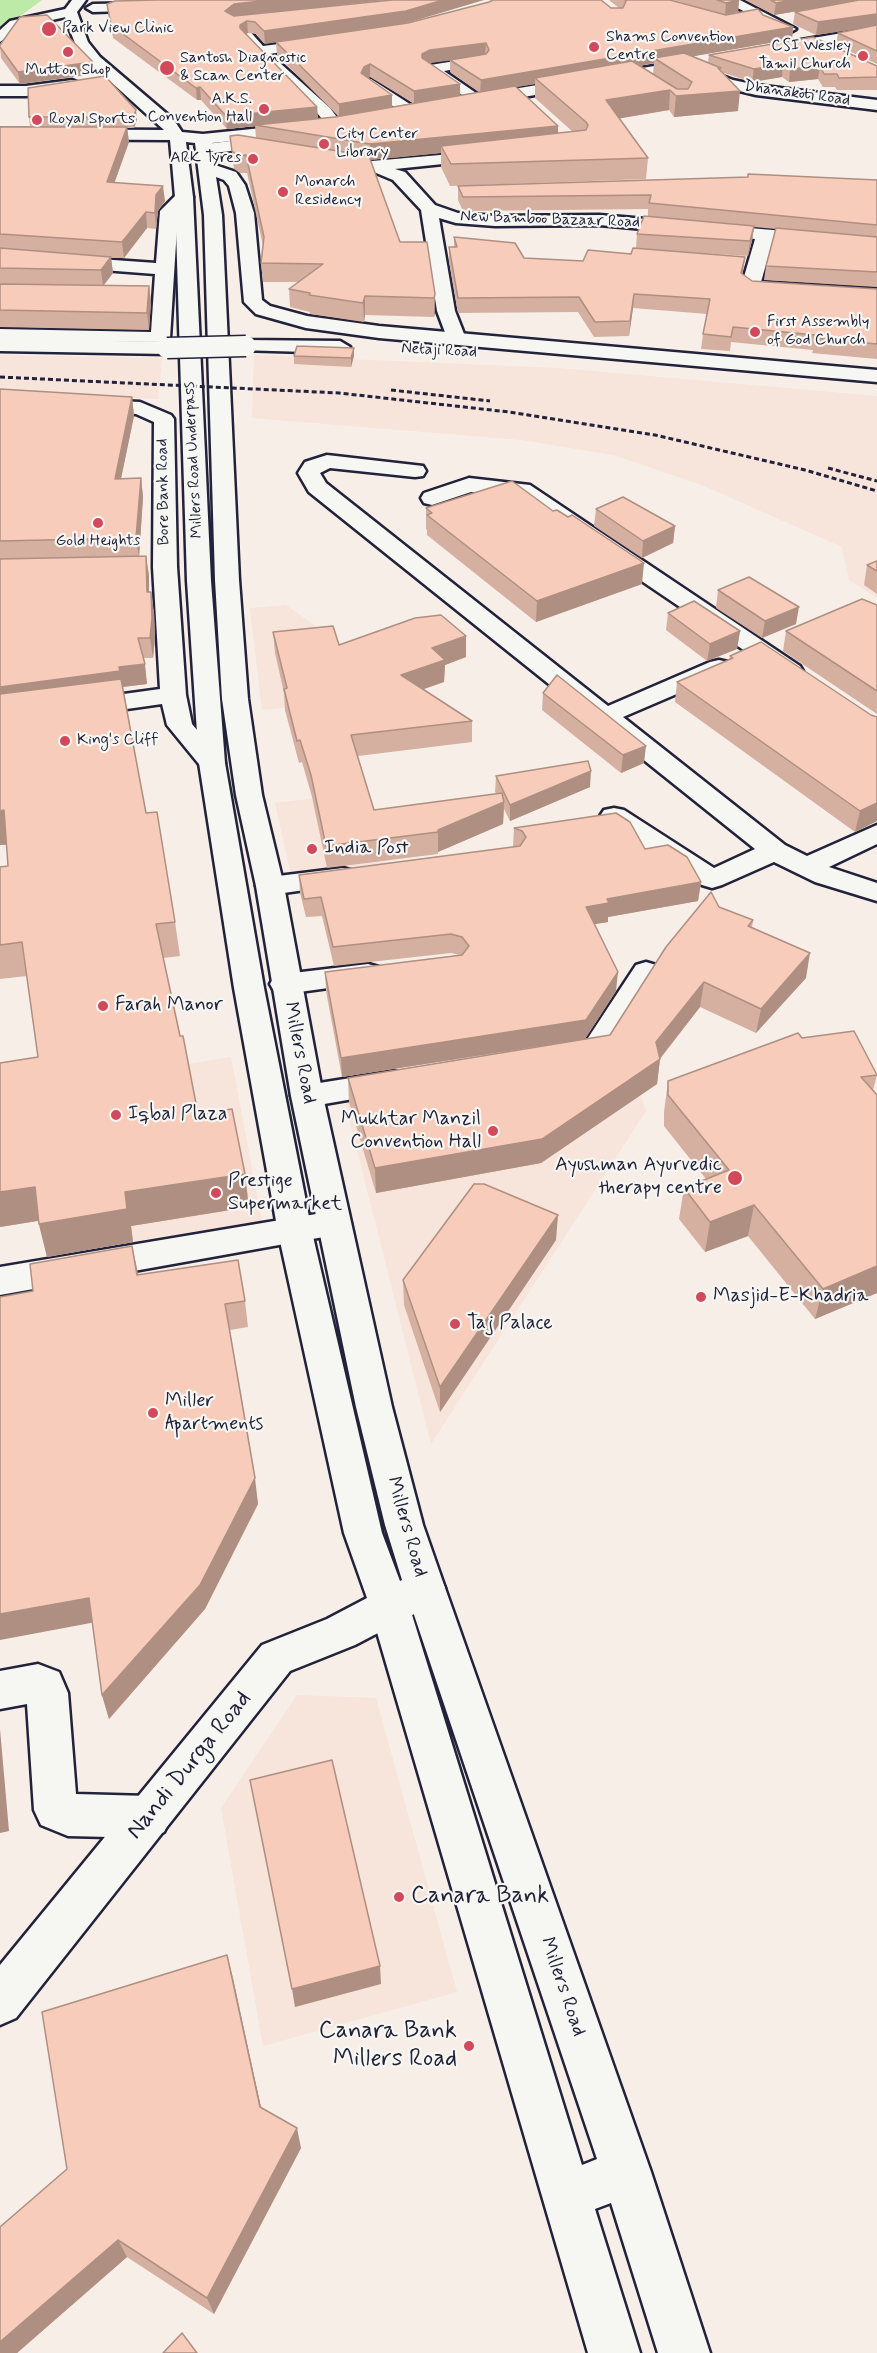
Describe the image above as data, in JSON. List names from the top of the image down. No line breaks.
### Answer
{"streets":{"street":["Dhanakoti Road","New Bamboo Bazaar Road","Netaji Road","Millers Road Underpass","Bore Bank Road","Millers Road","Nandi Durga Road"]},"crossings":[["Netaji Road","Millers Road Underpass"],["Millers Road Underpass","Millers Road"],["Bore Bank Road","Millers Road"],["Millers Road","Nandi Durga Road"]],"places":["Park View Clinic","Shams Convention Centre","Mutton Shop","CSI Wesley Tamil Church","Santosh Diagnostic & Scan Center","A.K.S. Convention Hall","Royal Sports","City Center Library","ARK Tyres","Monarch Residency","First Assembly of God Church","Gold Heights","King's Cliff","India Post","Farah Manor","Iqbal Plaza","Mukhtar Manzil Convention Hall","Ayushman Ayurvedic therapy centre","Prestige Supermarket","Masjid-E-Khadria","Taj Palace","Miller Apartments","Canara Bank","Canara Bank Millers Road"]}
